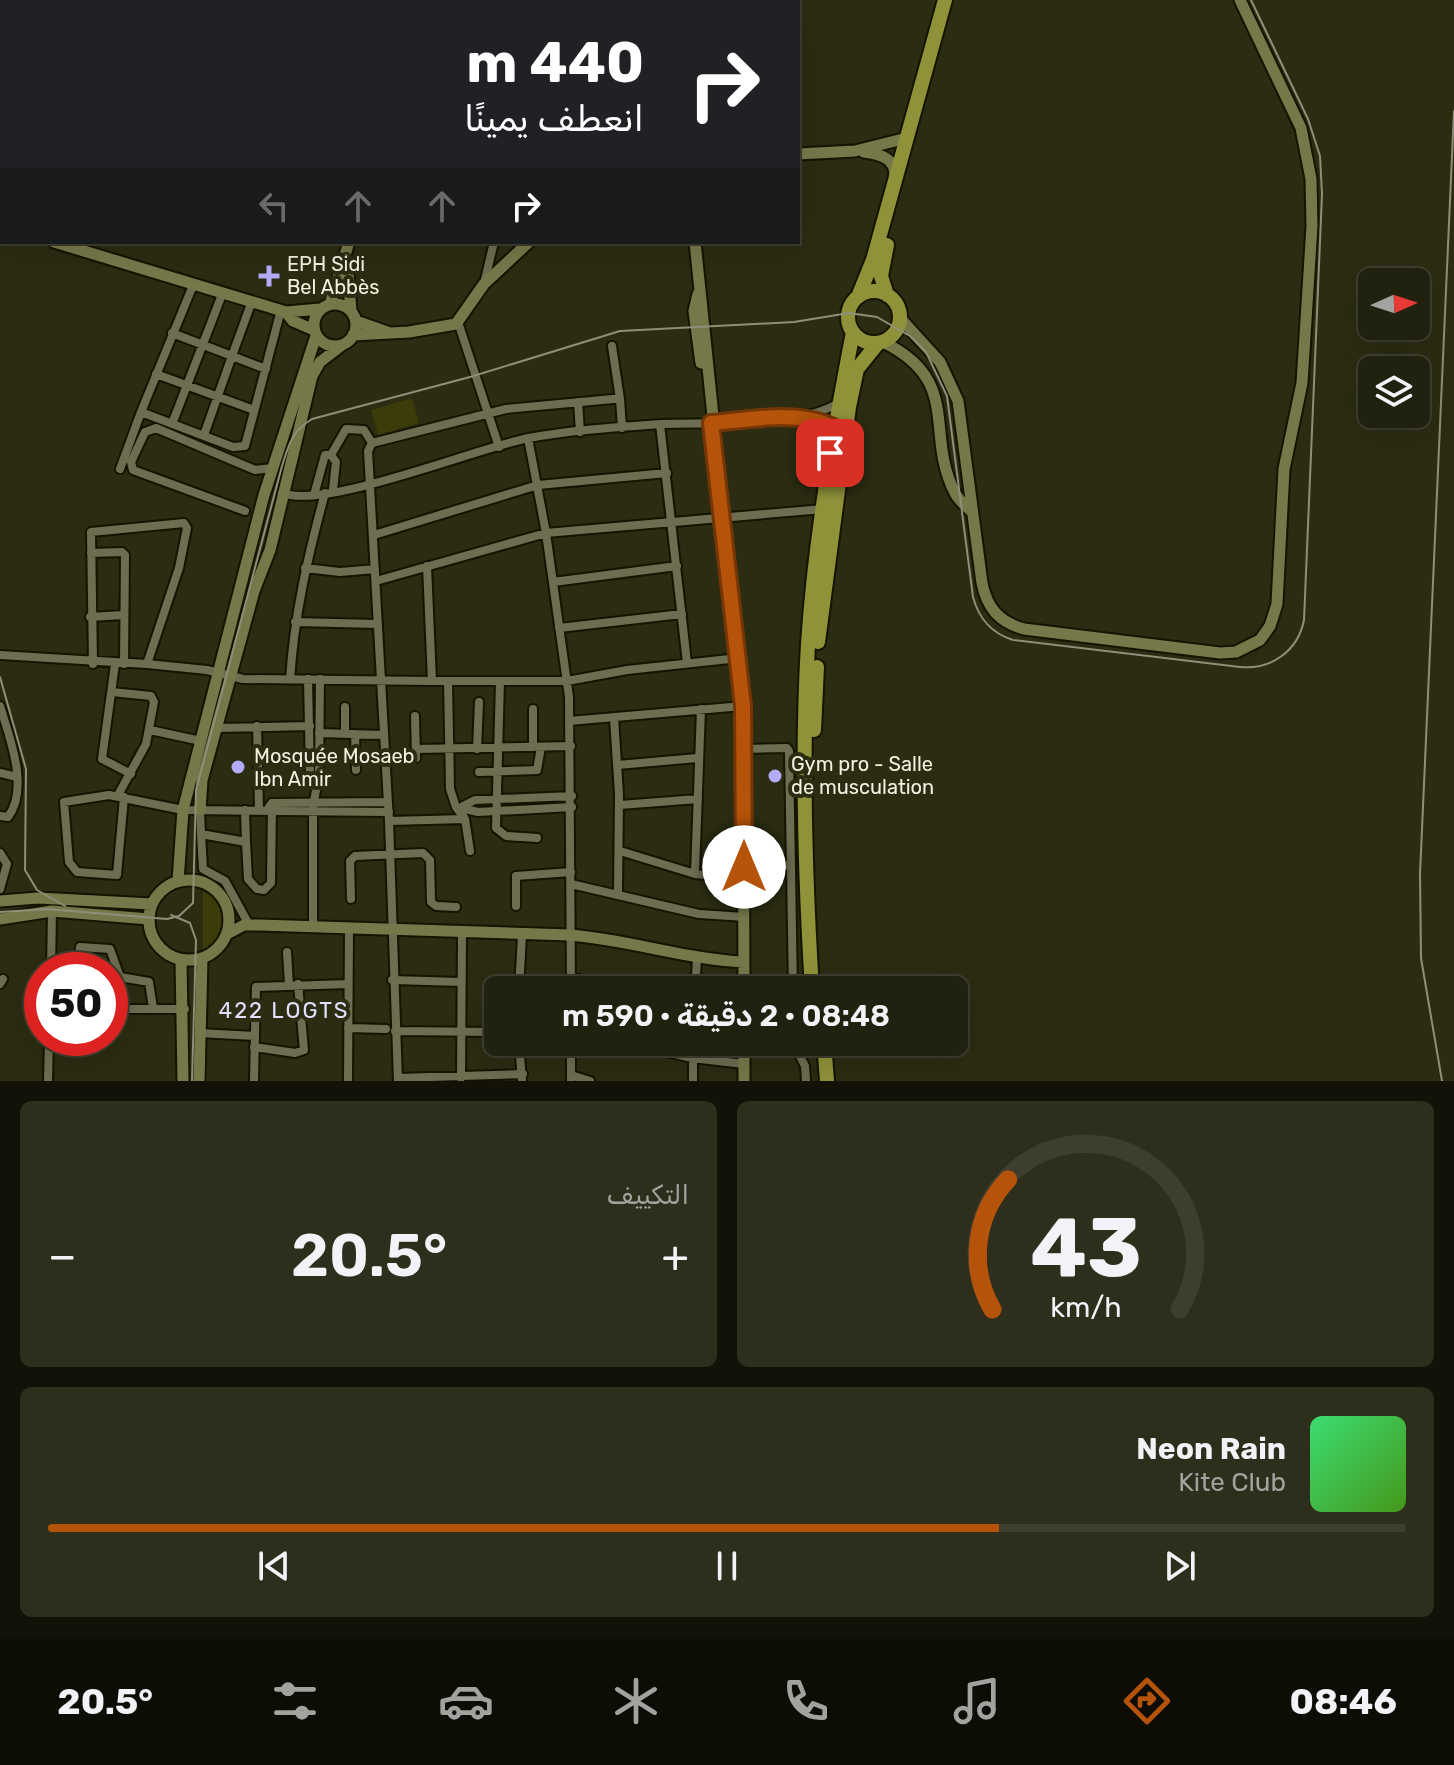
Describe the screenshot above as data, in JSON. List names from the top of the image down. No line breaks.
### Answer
{"districts":["422 LOGTS"],"places":{"health":["EPH Sidi Bel Abbès"],"other":["Mosquée Mosaeb Ibn Amir","Gym pro - Salle de musculation"]},"north":"right","page":{"turn":["440 m","انعطف يمينًا"],"limit":"50","trip":"08:48 · 2 دقيقة · 590 m","tile":"التكييف","heat":["−","20.5°","+"],"song":["Neon Rain","Kite Club"],"tabs":["08:46","20.5°"],"gauge":["43","km/h"]}}
